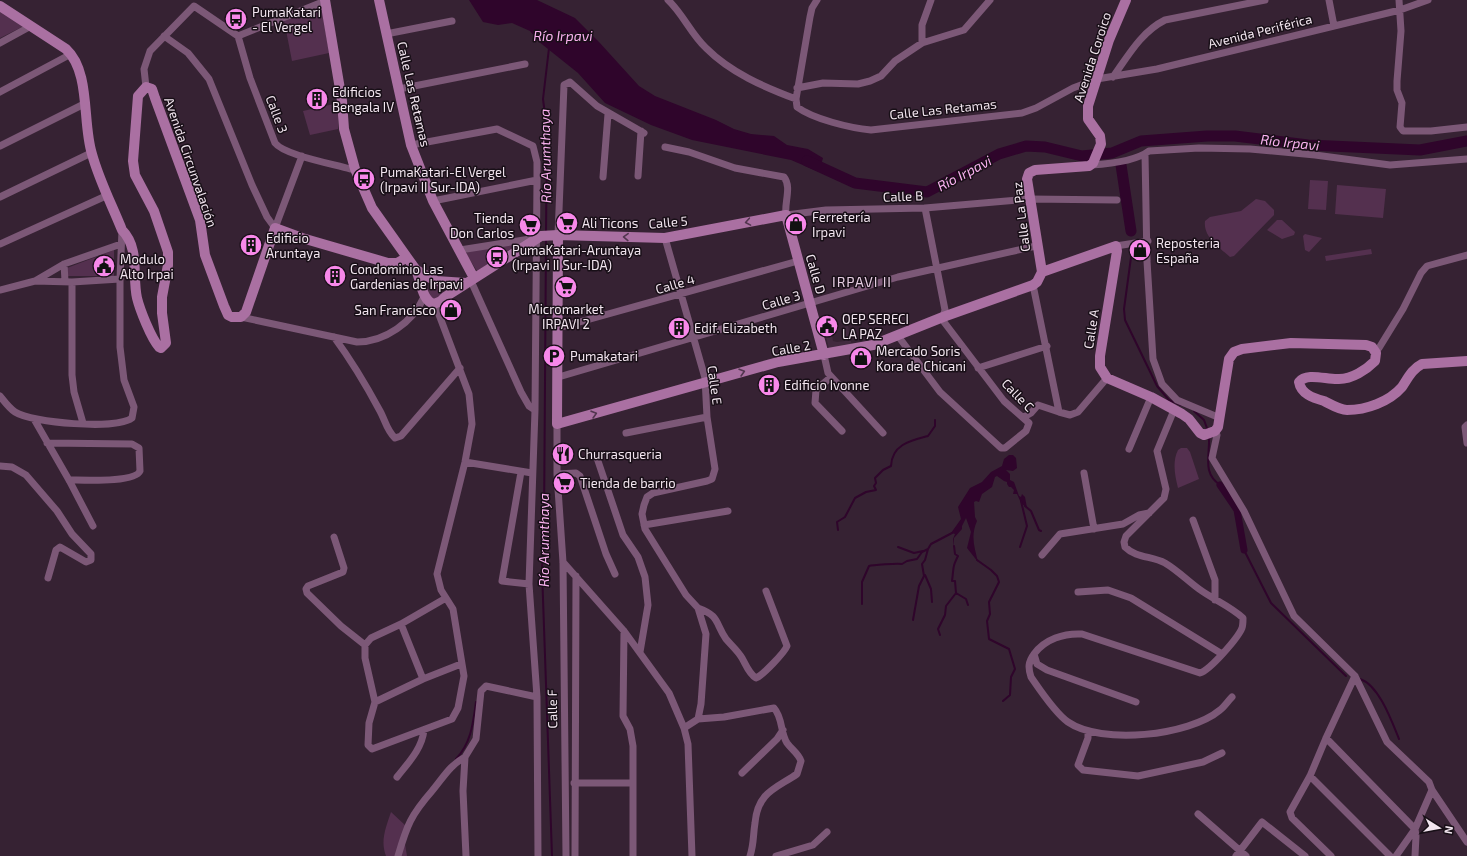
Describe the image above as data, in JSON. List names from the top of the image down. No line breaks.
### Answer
{"streets":{"street":["Avenida Periférica","Avenida Coroico","Calle Las Retamas","Calle 3","Avenida Circunvalación","Calle B","Calle La Paz","Calle 5","Calle D","Calle 4","Calle A","Calle 2","Calle E","Calle C","Calle F"]},"crossings":[["Avenida Periférica","Avenida Coroico"],["Avenida Periférica","Calle Las Retamas"],["Avenida Coroico","Calle Las Retamas"],["Avenida Coroico","Calle La Paz"],["Calle 3","Calle La Paz"],["Calle 3","Calle D"],["Calle 3","Calle E"],["Calle 3","Calle C"],["Calle B","Calle La Paz"],["Calle B","Calle 5"],["Calle B","Calle D"],["Calle B","Calle C"],["Calle 5","Calle D"],["Calle 5","Calle E"],["Calle D","Calle 4"],["Calle D","Calle 2"],["Calle 4","Calle E"],["Calle 2","Calle E"],["Calle 2","Calle C"],["Calle 2","Calle F"]],"one_way":["Calle 5","Calle 2"],"districts":["IRPAVI II"],"water":["Río Irpavi","Río Arumthaya"],"places":{"bus stop":["PumaKatari - El Vergel","PumaKatari-El Vergel (Irpavi II Sur-IDA)","PumaKatari-Aruntaya (Irpavi II Sur-IDA)"],"building":["Edificios Bengala IV","Edificio Aruntaya","Condominio Las Gardenias de Irpavi","Edif. Elizabeth","Edificio Ivonne"],"supermarket":["Ali Ticons","Tienda Don Carlos","Micromarket IRPAVI 2","Tienda de barrio"],"shop":["Ferretería Irpavi","Reposteria España","San Francisco","Mercado Soris Kora de Chicani"],"public building":["Modulo Alto Irpai","OEP SERECI LA PAZ"],"parking":["Pumakatari"],"restaurant":["Churrasqueria"]},"north":"right"}
